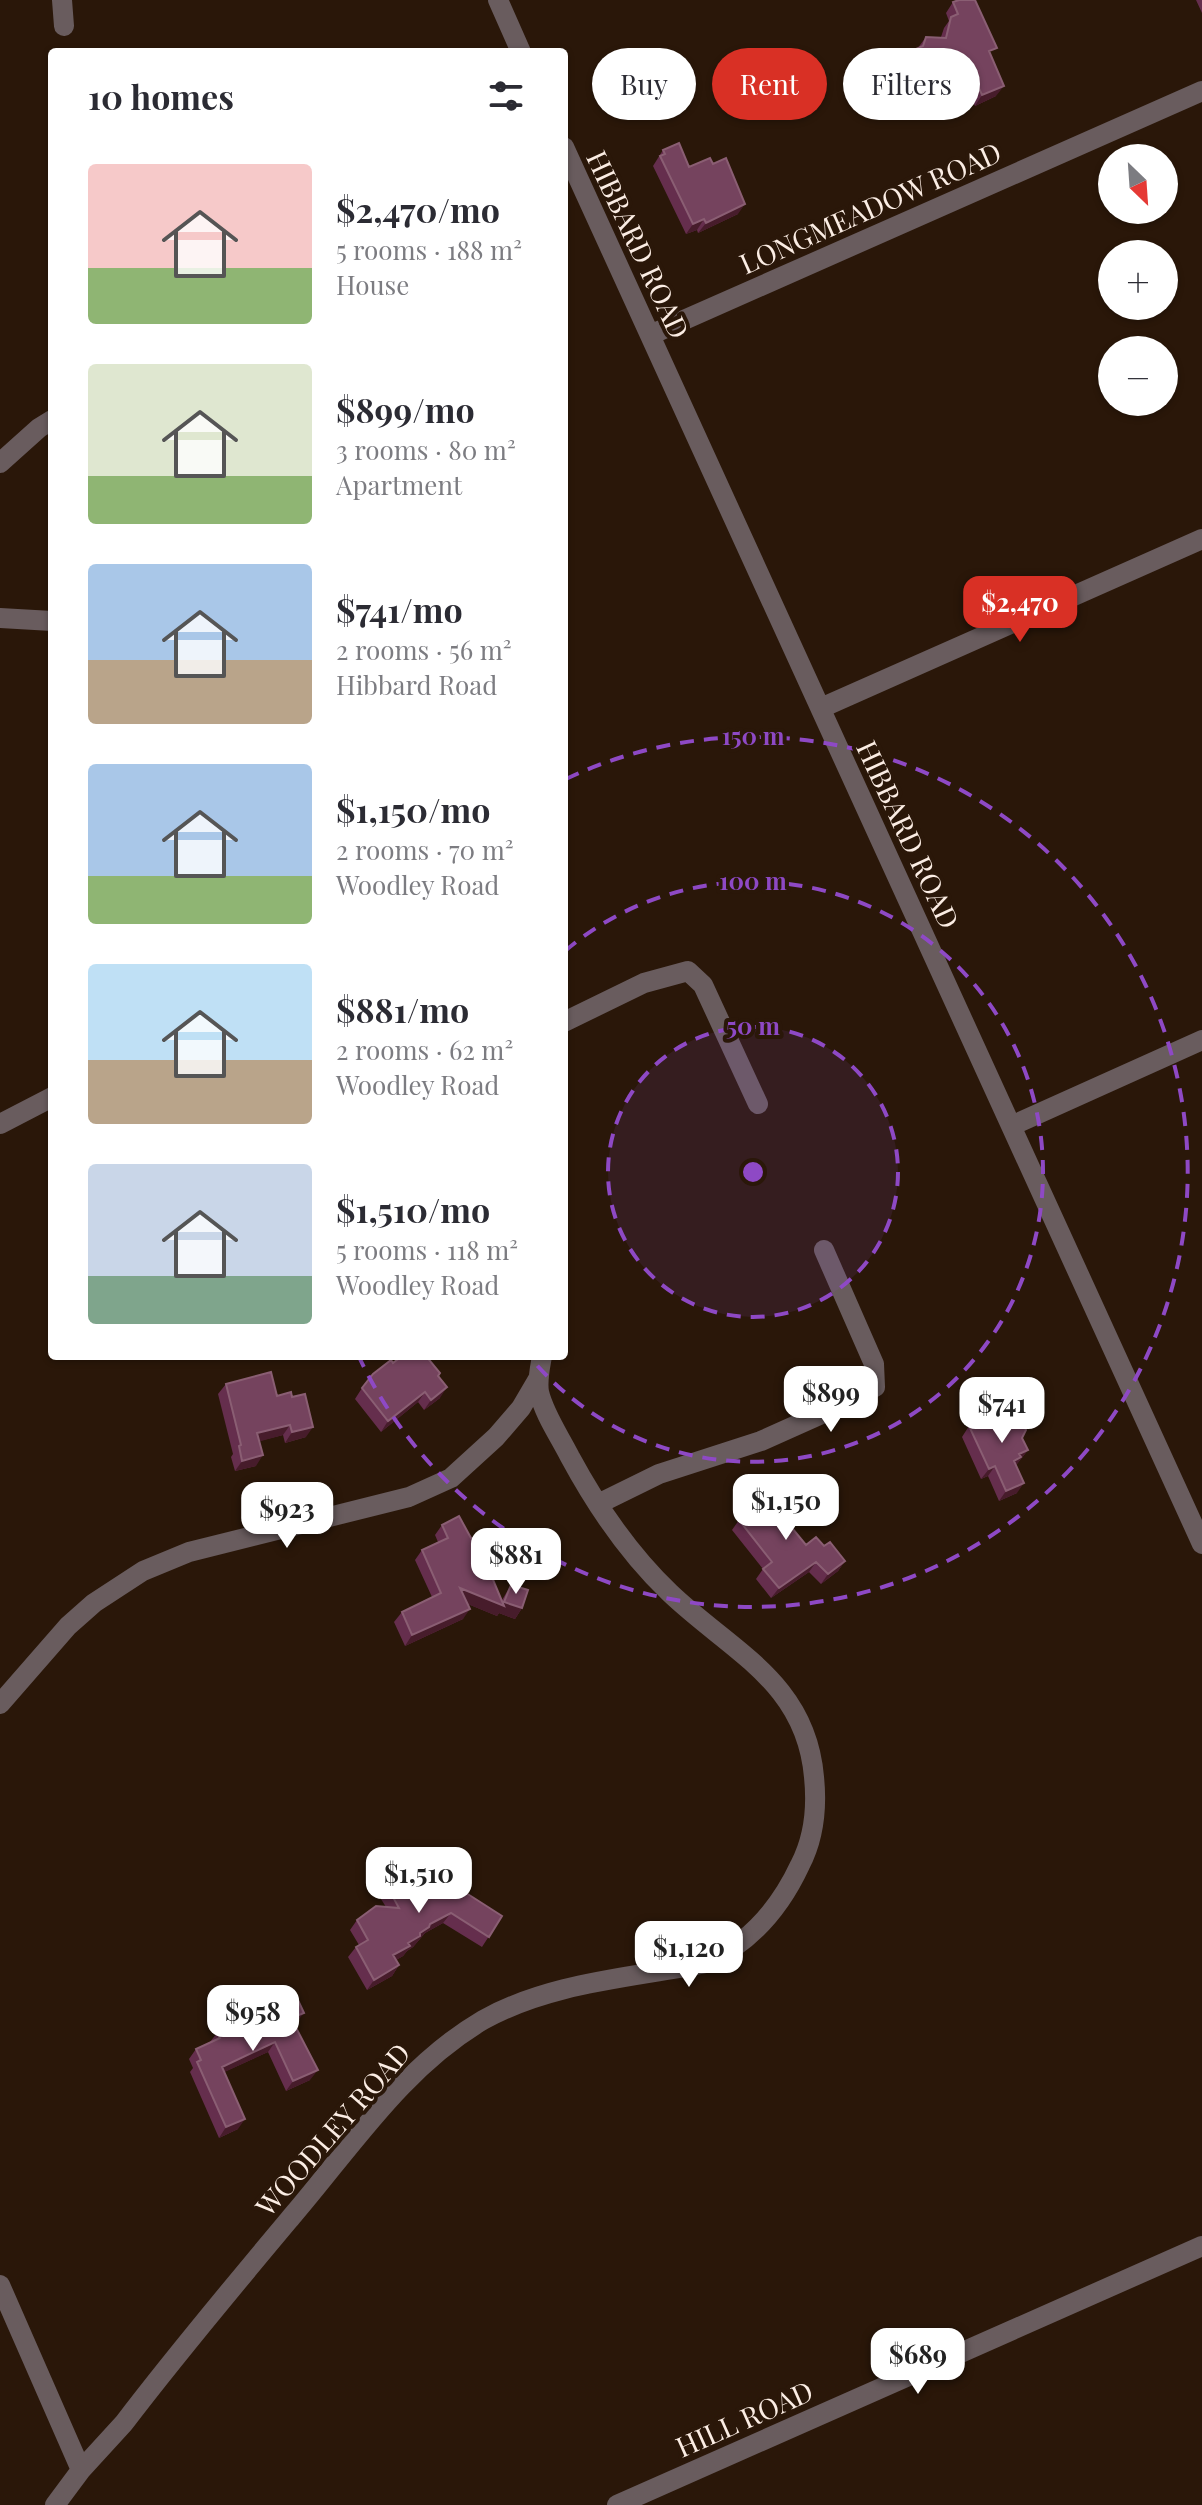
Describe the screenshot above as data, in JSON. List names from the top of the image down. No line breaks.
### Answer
{"streets":{"street":["LONGMEADOW ROAD","HIBBARD ROAD","WOODLEY ROAD","HILL ROAD"]},"crossings":[["LONGMEADOW ROAD","HIBBARD ROAD"]],"north":"bottom right","page":{"chip":["Buy","Rent","Filters"],"heading":"10 homes","map_buttons":["+","−"],"list":[{"name":"$2,470/mo","note":"5 rooms · 188 m² · House"},{"name":"$899/mo","note":"3 rooms · 80 m² · Apartment"},{"name":"$741/mo","note":"2 rooms · 56 m² · Hibbard Road"},{"name":"$1,150/mo","note":"2 rooms · 70 m² · Woodley Road"},{"name":"$881/mo","note":"2 rooms · 62 m² · Woodley Road"},{"name":"$1,510/mo","note":"5 rooms · 118 m² · Woodley Road"}],"price":["$2,470","$899","$741","$1,150","$923","$881","$1,510","$1,120","$958","$689"]},"rings":["150 m","100 m","50 m"]}
